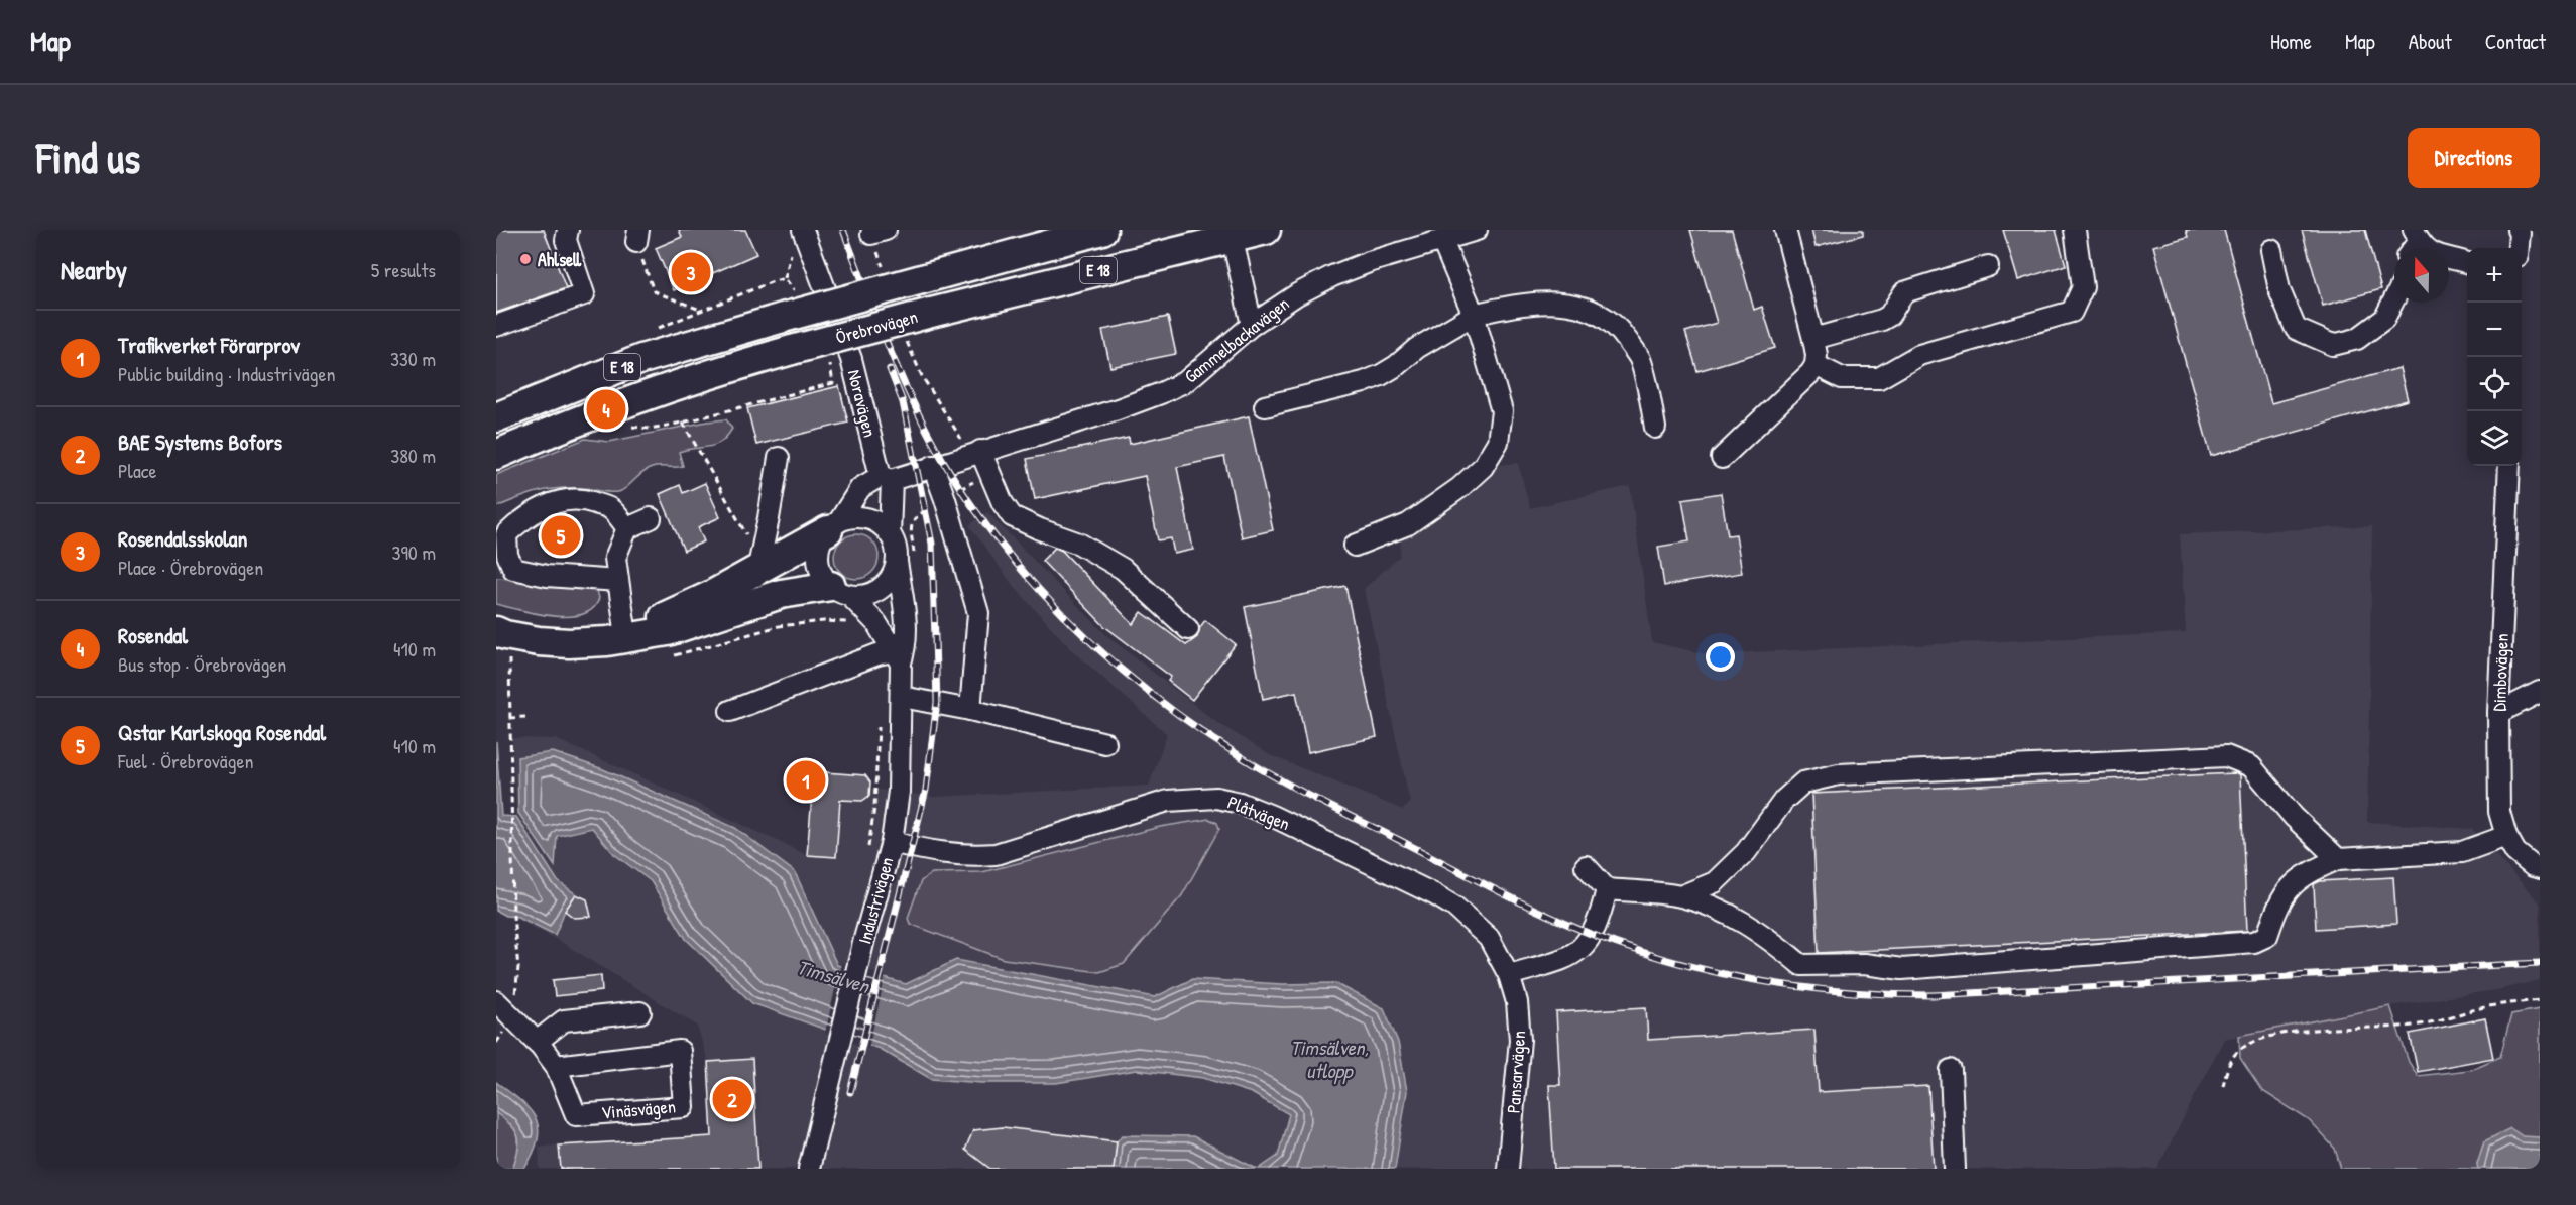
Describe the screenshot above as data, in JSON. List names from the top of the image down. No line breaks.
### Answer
{"streets":{"highway":["E 18","Örebrovägen"],"street":["Gammelbackavägen","Noravägen","Dimbovägen","Plåtvägen","Industrivägen","Pansarvägen","Vinäsvägen"]},"crossings":[["Gammelbackavägen","Noravägen"],["Noravägen","Industrivägen"],["Plåtvägen","Industrivägen"],["Plåtvägen","Pansarvägen"]],"water":["Timsälven","Timsälven, utlopp"],"places":["Ahlsell"],"north":"top","page":{"header":"Map","nav":["Home","Map","About","Contact"],"buttons":"Directions","title":"Find us","heading":["Nearby","5 results"],"map_buttons":["+","−"],"pins":["3","4","5","1","2"],"list":[{"mark":"1","name":"Trafikverket Förarprov","note":"Public building · Industrivägen","value":"330 m"},{"mark":"2","name":"BAE Systems Bofors","note":"Place","value":"380 m"},{"mark":"3","name":"Rosendalsskolan","note":"Place · Örebrovägen","value":"390 m"},{"mark":"4","name":"Rosendal","note":"Bus stop · Örebrovägen","value":"410 m"},{"mark":"5","name":"Qstar Karlskoga Rosendal","note":"Fuel · Örebrovägen","value":"410 m"}]}}
